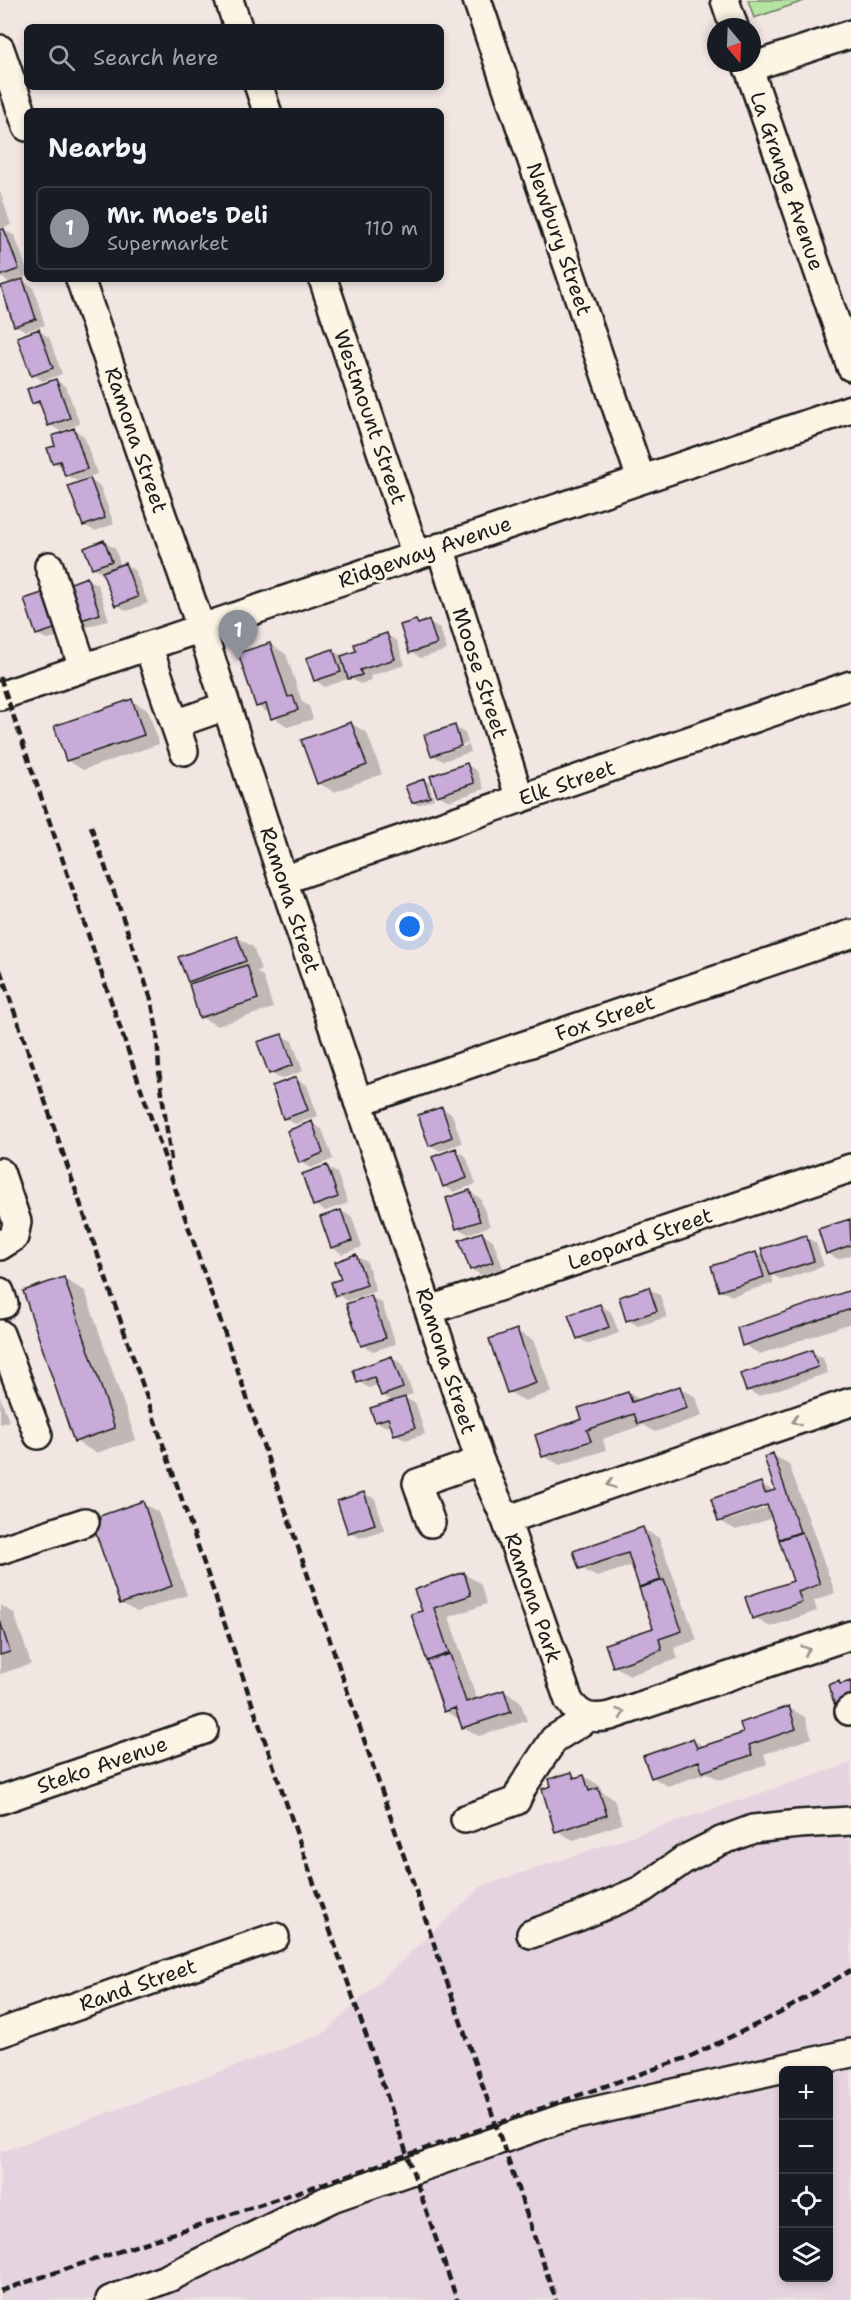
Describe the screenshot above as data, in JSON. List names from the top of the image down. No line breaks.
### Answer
{"streets":{"street":["La Grange Avenue","Newbury Street","Westmount Street","Ramona Street","Ridgeway Avenue","Moose Street","Elk Street","Fox Street","Leopard Street","Ramona Park","Steko Avenue","Rand Street"]},"crossings":[["Newbury Street","Ridgeway Avenue"],["Westmount Street","Ridgeway Avenue"],["Westmount Street","Moose Street"],["Ramona Street","Ridgeway Avenue"],["Ramona Street","Elk Street"],["Ramona Street","Fox Street"],["Ramona Street","Leopard Street"],["Ramona Street","Ramona Park"],["Ridgeway Avenue","Moose Street"],["Moose Street","Elk Street"]],"north":"bottom","page":{"search":"Search here","heading":"Nearby","list":[{"mark":"1","name":"Mr. Moe's Deli","note":"Supermarket","value":"110 m"}],"pins":"1","map_buttons":["+","−"]}}
